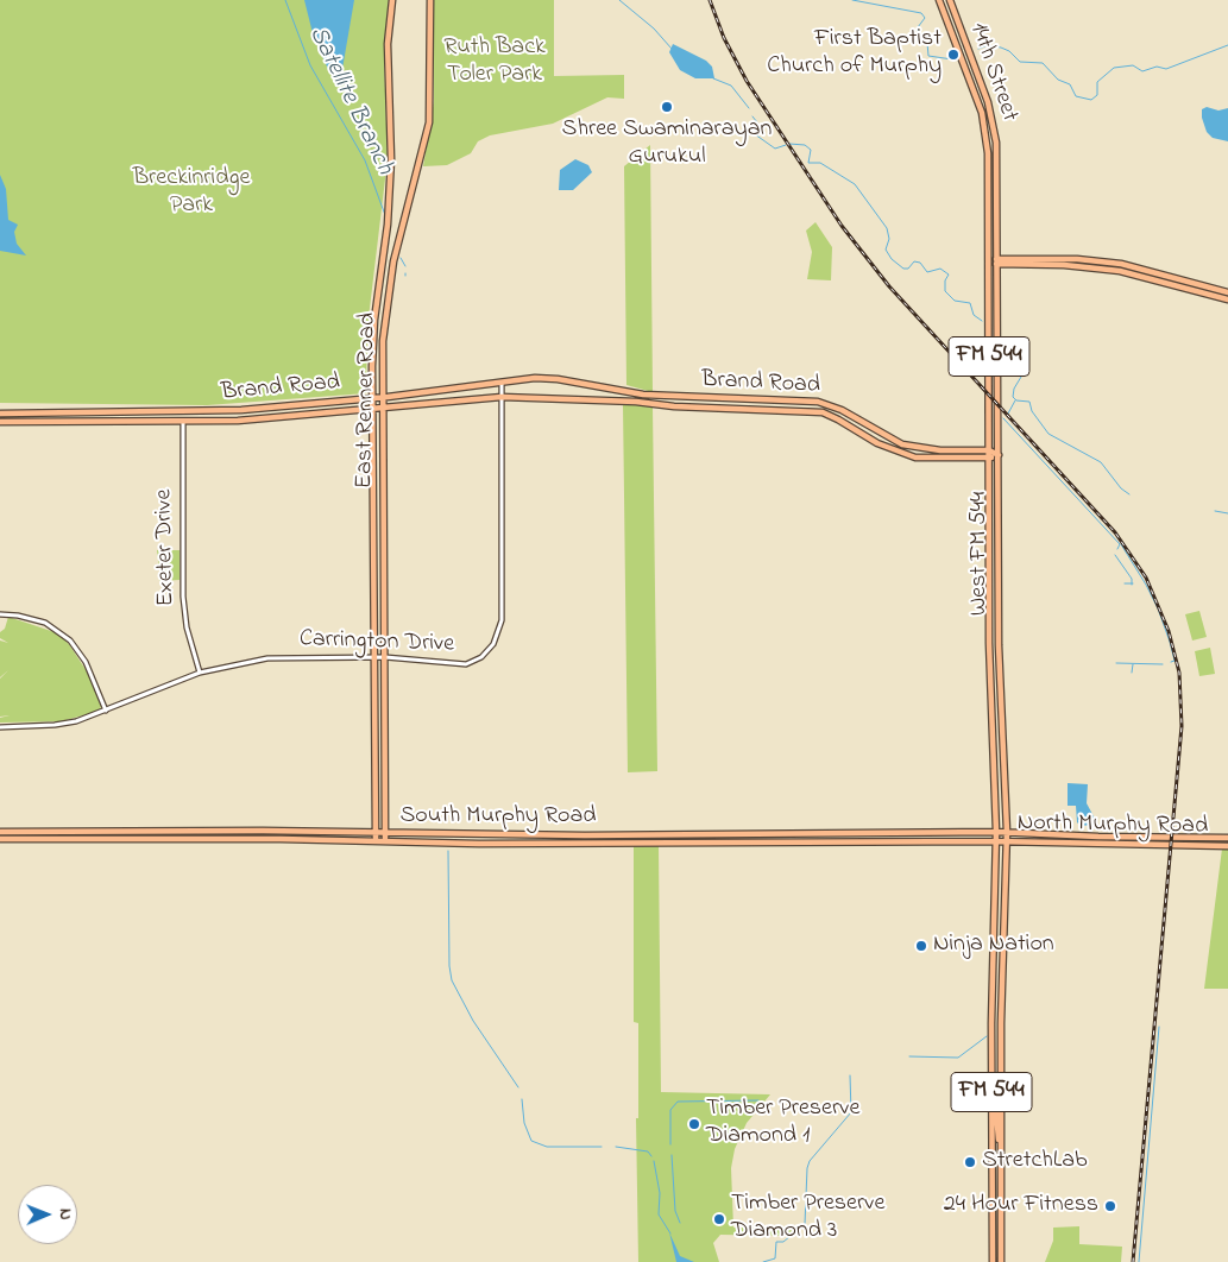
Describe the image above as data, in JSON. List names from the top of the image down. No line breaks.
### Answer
{"streets":{"main road":["14th Street","FM 544","Brand Road","East Renner Road","West FM 544","South Murphy Road","North Murphy Road"],"street":["Exeter Drive","Carrington Drive"]},"crossings":[["14th Street","West FM 544"],["FM 544","West FM 544"],["FM 544","South Murphy Road"],["FM 544","North Murphy Road"],["Brand Road","East Renner Road"],["Brand Road","Exeter Drive"],["Brand Road","West FM 544"],["Brand Road","Carrington Drive"],["East Renner Road","Carrington Drive"],["East Renner Road","South Murphy Road"],["Exeter Drive","Carrington Drive"],["West FM 544","South Murphy Road"],["West FM 544","North Murphy Road"],["South Murphy Road","North Murphy Road"]],"water":["Satellite Branch"],"parks":["Ruth Back Toler Park","Breckinridge Park"],"places":["First Baptist Church of Murphy","Shree Swaminarayan Gurukul","Ninja Nation","Timber Preserve Diamond 1","StretchLab","24 Hour Fitness","Timber Preserve Diamond 3"],"north":"right"}
